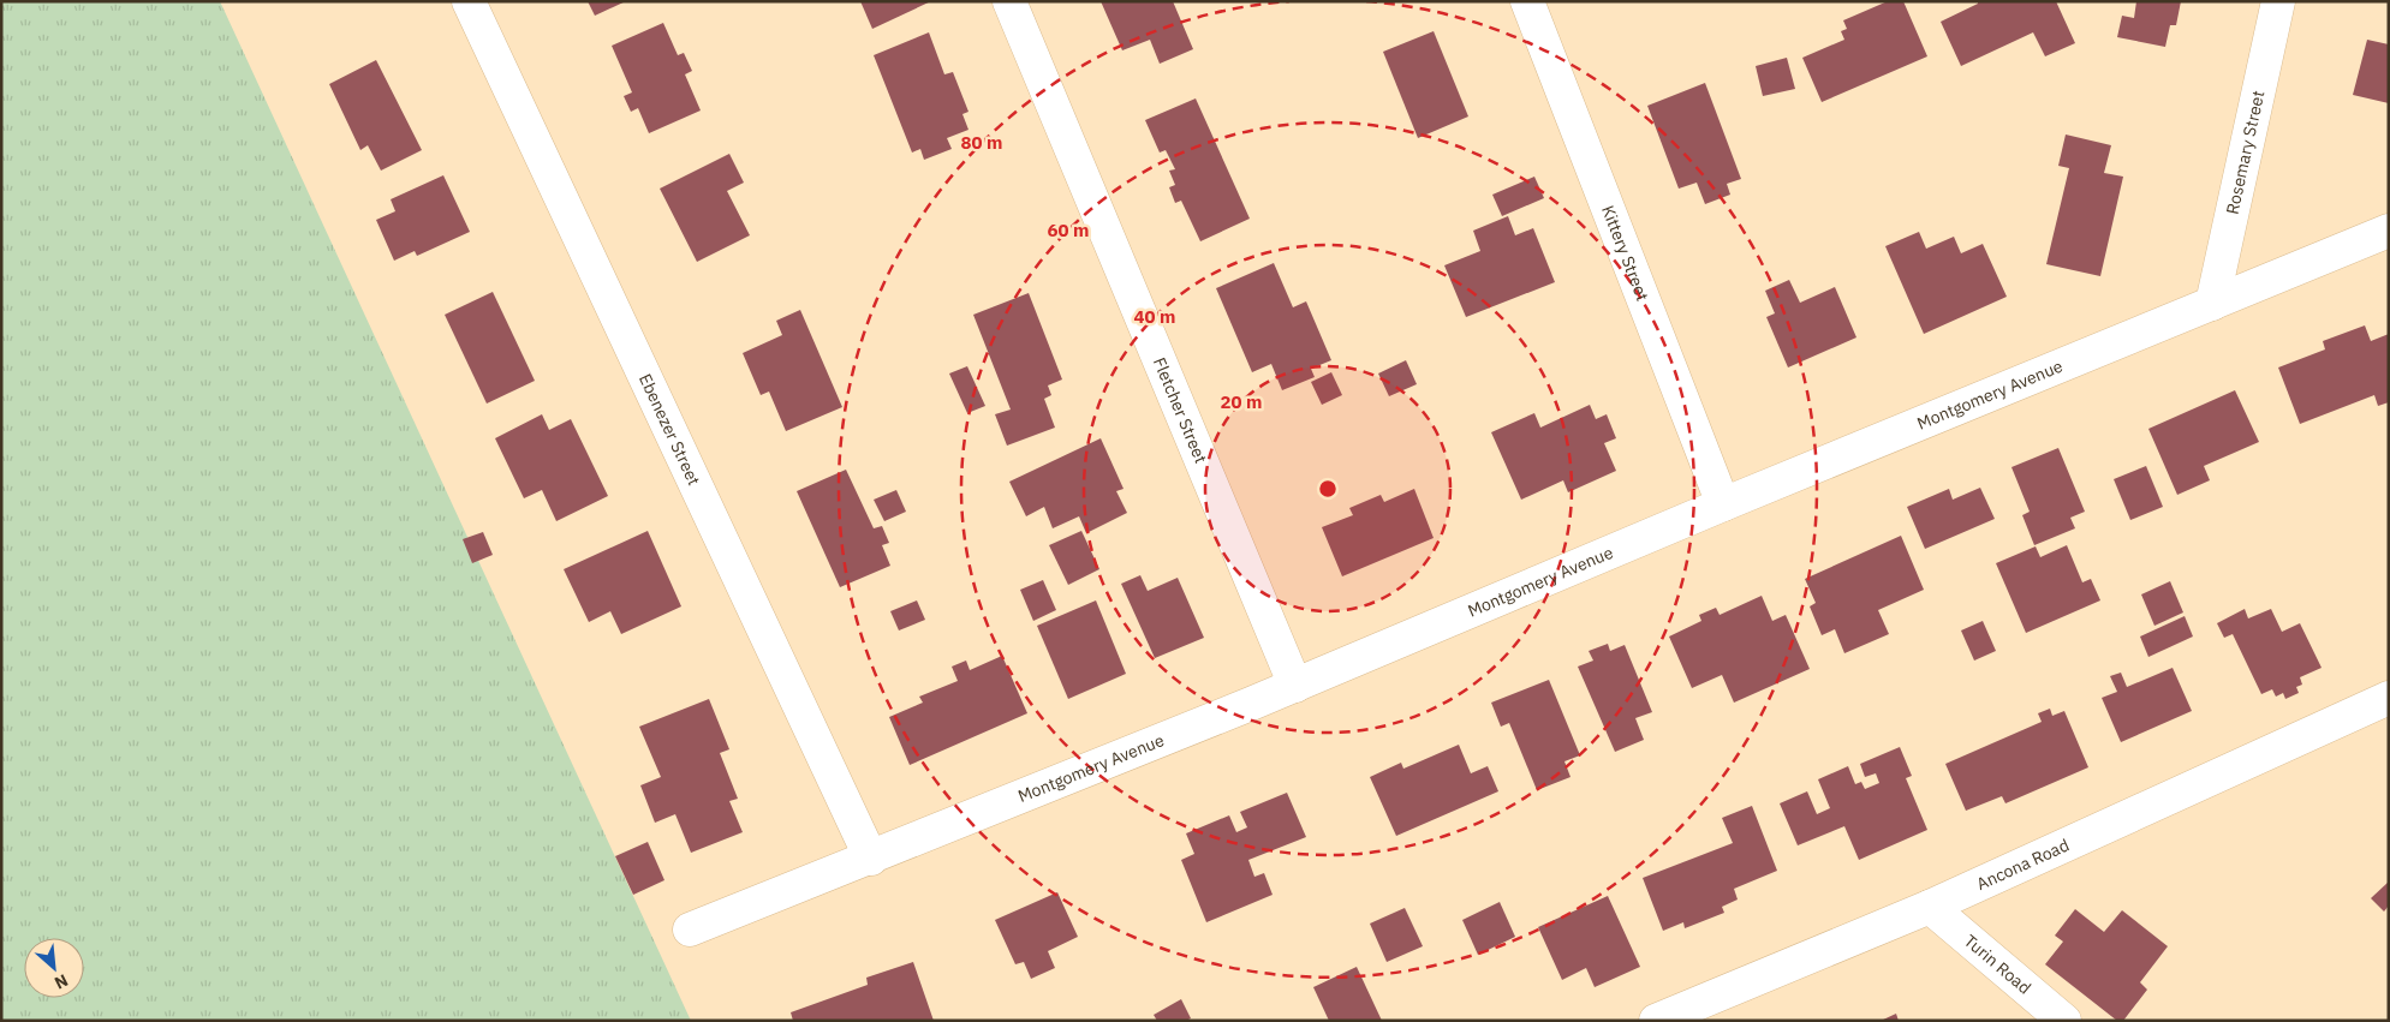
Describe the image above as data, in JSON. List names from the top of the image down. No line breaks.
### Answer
{"streets":{"street":["Rosemary Street","Kittery Street","Montgomery Avenue","Fletcher Street","Ebenezer Street","Ancona Road","Turin Road"]},"crossings":[["Rosemary Street","Montgomery Avenue"],["Kittery Street","Montgomery Avenue"],["Montgomery Avenue","Fletcher Street"],["Montgomery Avenue","Ebenezer Street"],["Ancona Road","Turin Road"]],"north":"bottom right","rings":["80 m","60 m","40 m","20 m"]}
